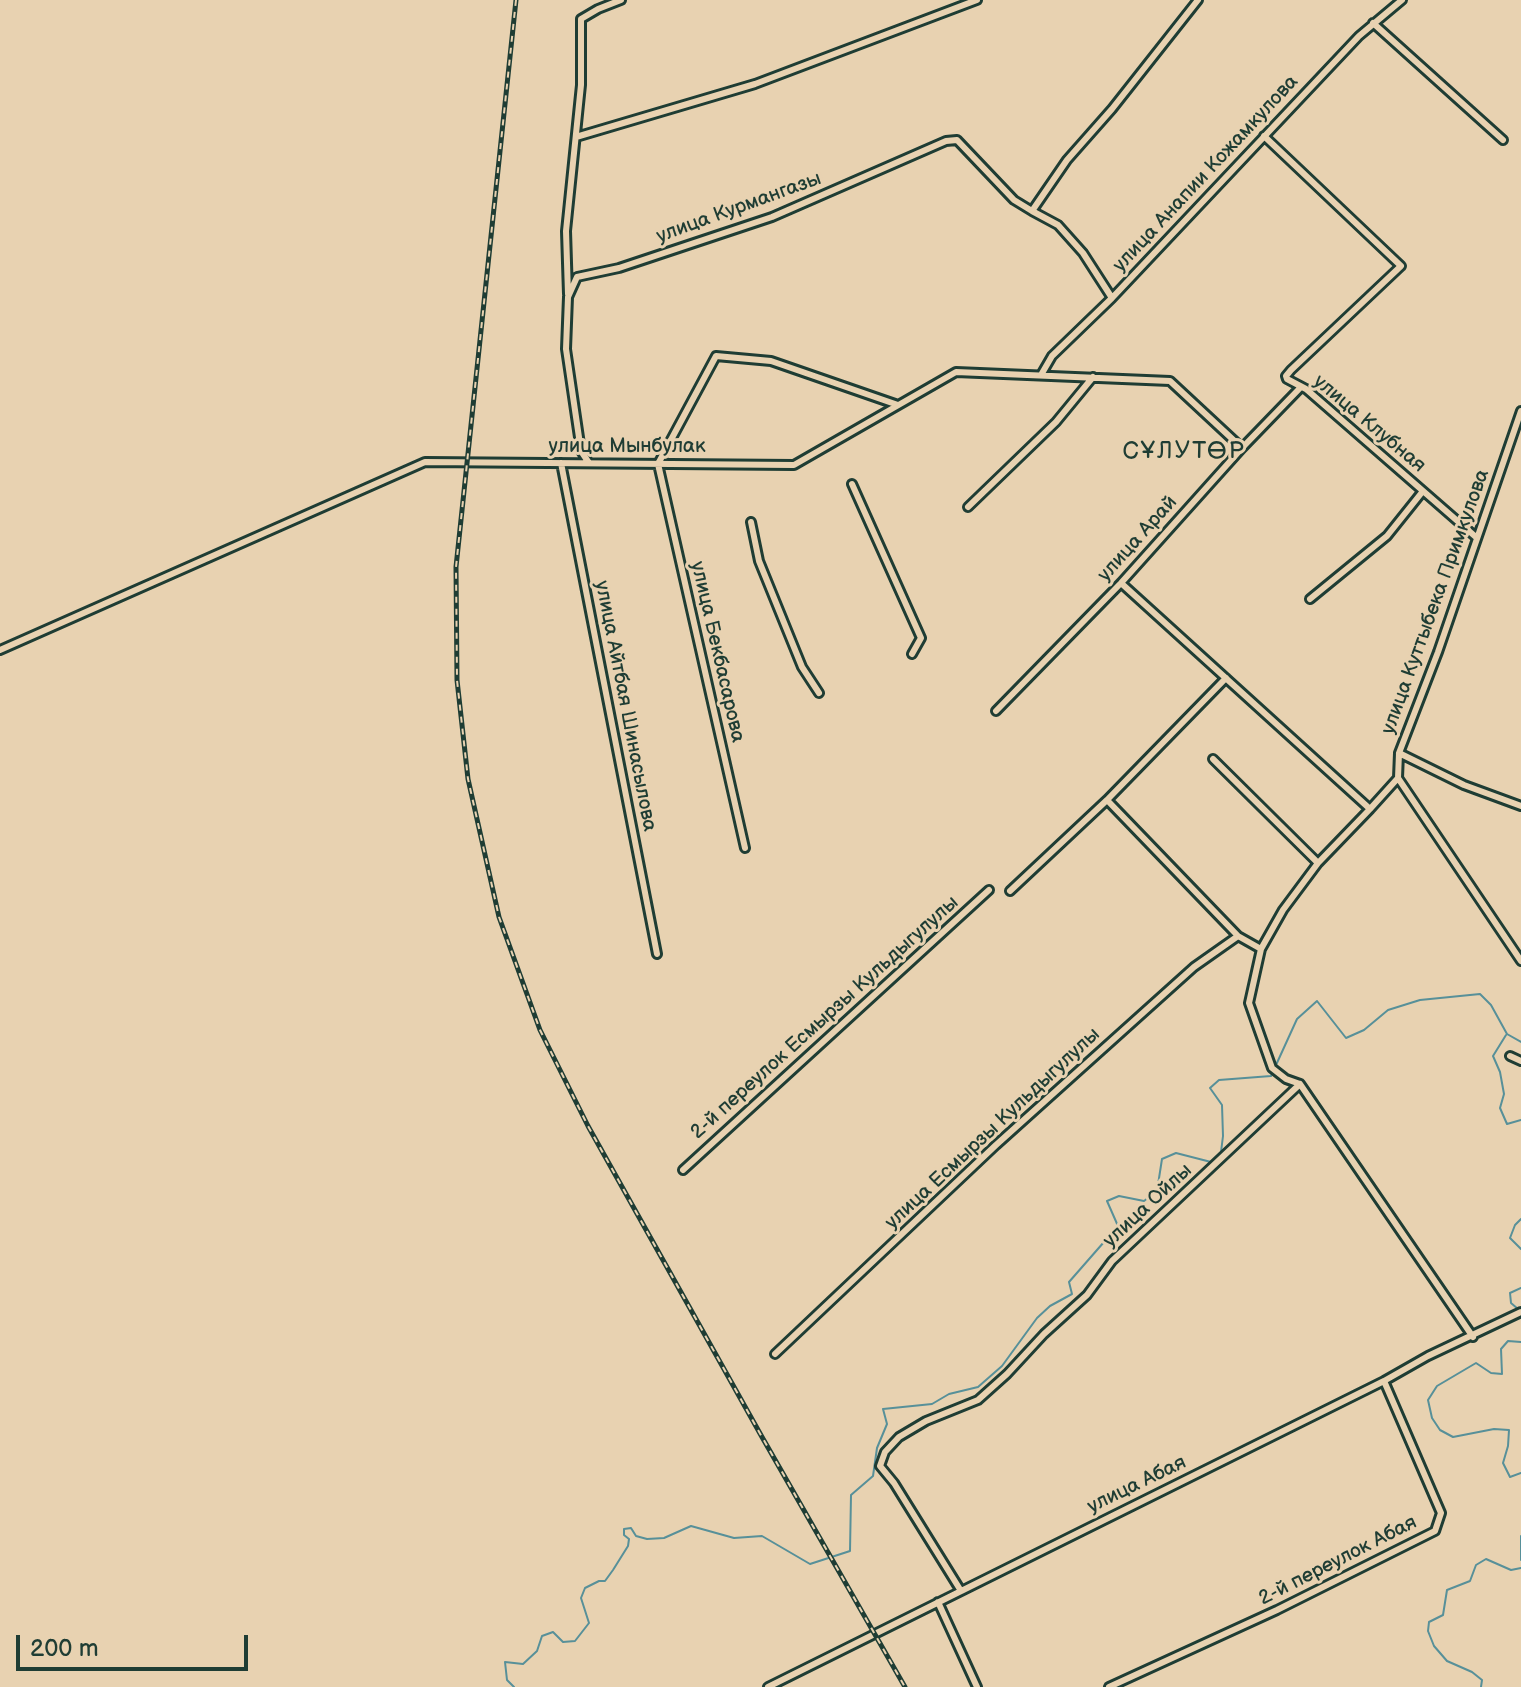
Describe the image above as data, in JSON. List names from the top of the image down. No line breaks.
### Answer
{"streets":{"street":["улица Анапии Кожамкулова","улица Курмангазы","улица Клубная","улица Мынбулак","улица Арай","улица Куттыбека Примкулова","улица Бекбасарова","улица Айтбая Шинасылова","2-й переулок Есмырзы Кульдыгулулы","улица Есмырзы Кульдыгулулы","улица Ойлы","улица Абая","2-й переулок Абая"]},"crossings":[["улица Анапии Кожамкулова","улица Курмангазы"],["улица Анапии Кожамкулова","улица Клубная"],["улица Анапии Кожамкулова","улица Мынбулак"],["улица Клубная","улица Арай"],["улица Клубная","улица Куттыбека Примкулова"],["улица Мынбулак","улица Арай"],["улица Мынбулак","улица Бекбасарова"],["улица Мынбулак","улица Айтбая Шинасылова"],["улица Ойлы","улица Абая"],["улица Абая","2-й переулок Абая"]],"districts":["СҰЛУТӨР"],"scale_bar":"200 m"}
